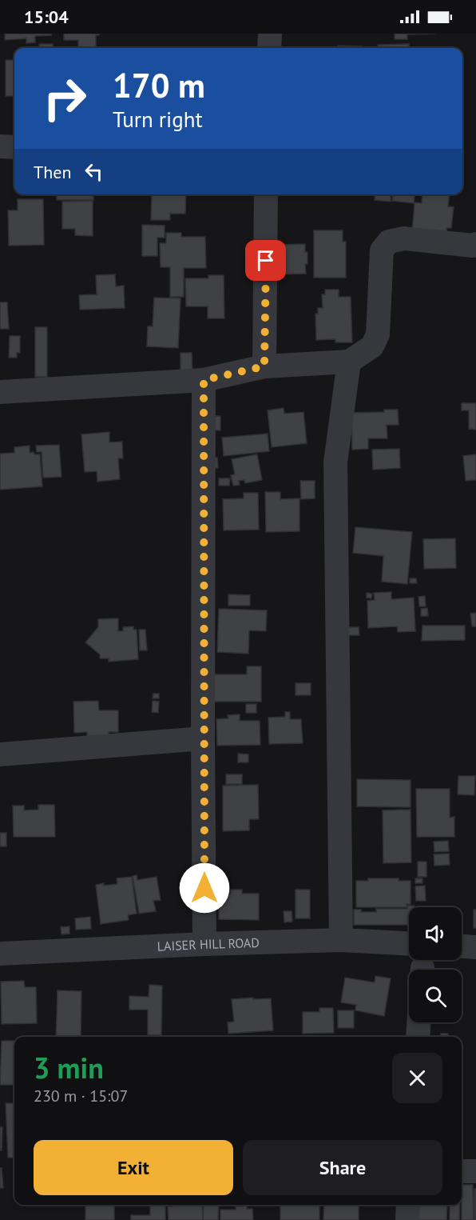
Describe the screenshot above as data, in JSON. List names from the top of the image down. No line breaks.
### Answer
{"streets":{"street":["LAISER HILL ROAD"]},"page":{"status":"15:04","turn":["170 m","Turn right"],"then":"Then","heading":["3 min","230 m · 15:07"],"buttons":["Exit","Share"]}}
